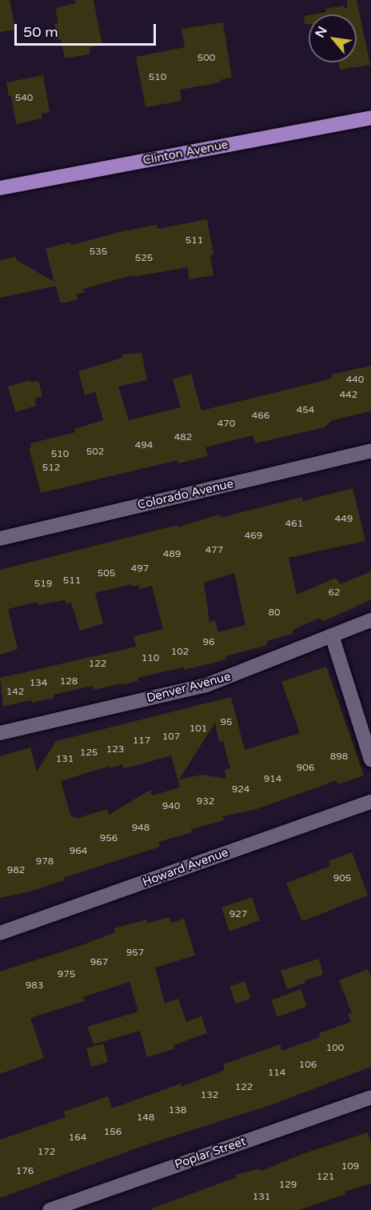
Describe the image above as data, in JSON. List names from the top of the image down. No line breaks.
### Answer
{"streets":{"main road":["Clinton Avenue"],"street":["Colorado Avenue","Denver Avenue","Howard Avenue","Poplar Street"]},"house_numbers":["500","510","540","511","535","525","440","442","454","466","470","482","494","502","510","512","449","461","469","477","489","497","505","511","519","62","80","96","102","110","122","128","134","142","95","101","107","117","123","125","898","131","906","914","924","932","940","948","956","964","978","982","905","927","957","967","975","983","100","106","114","122","132","138","148","156","164","172","109","176","121","129","131"],"scale_bar":"50 m","north":"top left"}
